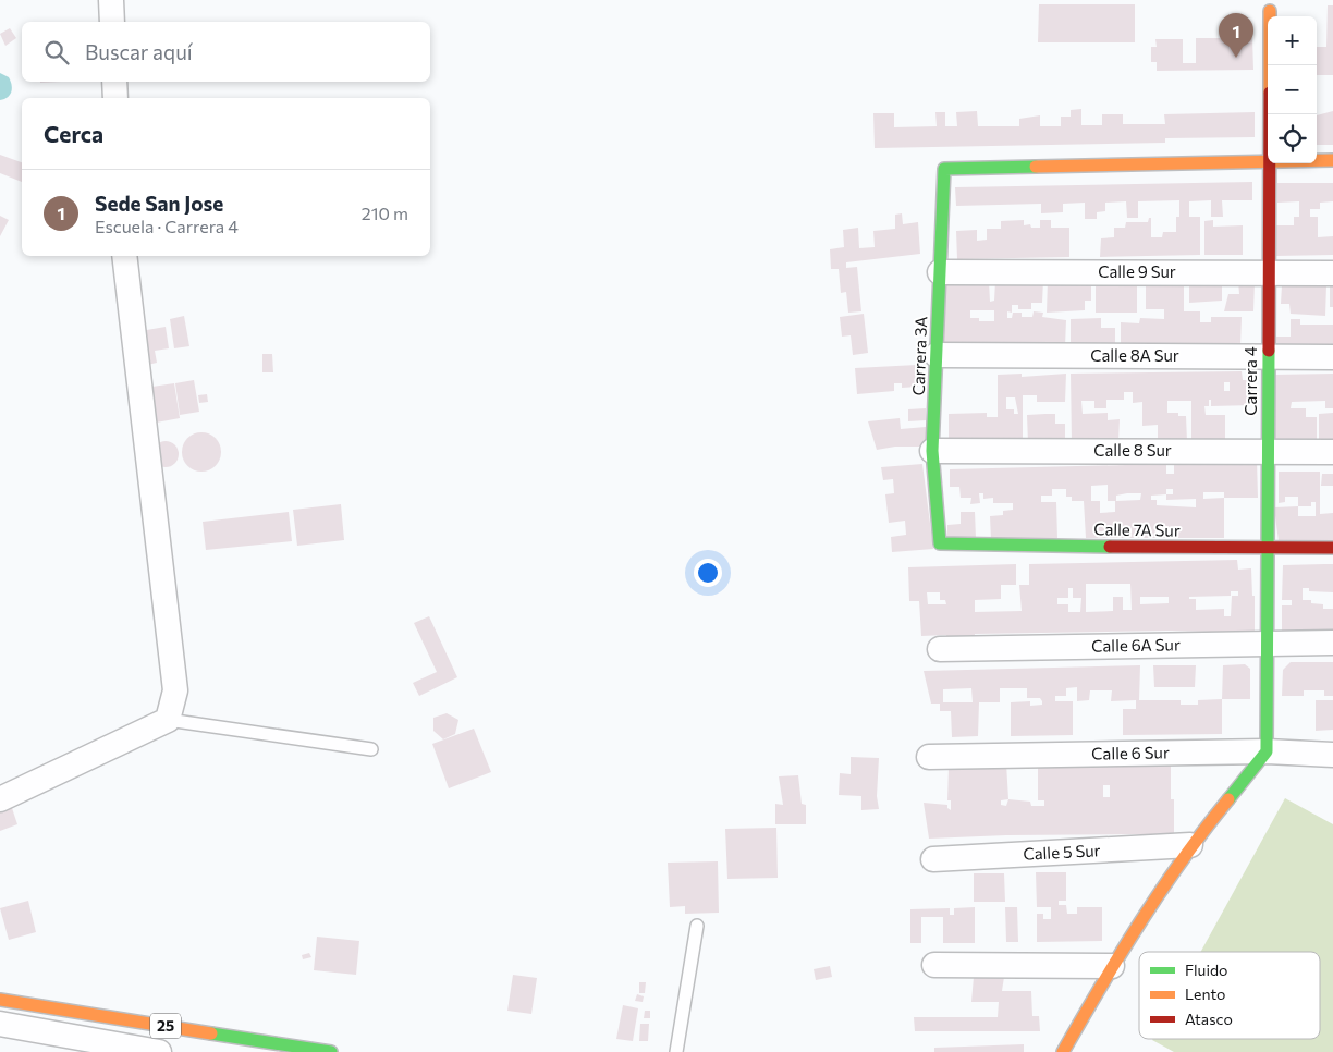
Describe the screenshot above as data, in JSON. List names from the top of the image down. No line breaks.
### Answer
{"streets":{"main road":["Carrera 3A","Carrera 4","Calle 7A Sur","25"],"street":["Calle 9 Sur","Calle 8A Sur","Calle 8 Sur","Calle 6A Sur","Calle 6 Sur","Calle 5 Sur"]},"crossings":[["Calle 9 Sur","Carrera 3A"],["Calle 9 Sur","Carrera 4"],["Carrera 3A","Calle 8A Sur"],["Carrera 3A","Calle 8 Sur"],["Carrera 3A","Calle 7A Sur"],["Calle 8A Sur","Carrera 4"],["Carrera 4","Calle 8 Sur"],["Carrera 4","Calle 7A Sur"],["Carrera 4","Calle 6A Sur"],["Carrera 4","Calle 6 Sur"]],"legend":["Fluido","Lento","Atasco"],"page":{"pins":"1","map_buttons":["+","−"],"search":"Buscar aquí","heading":"Cerca","list":[{"mark":"1","name":"Sede San Jose","note":"Escuela · Carrera 4","value":"210 m"}]}}
